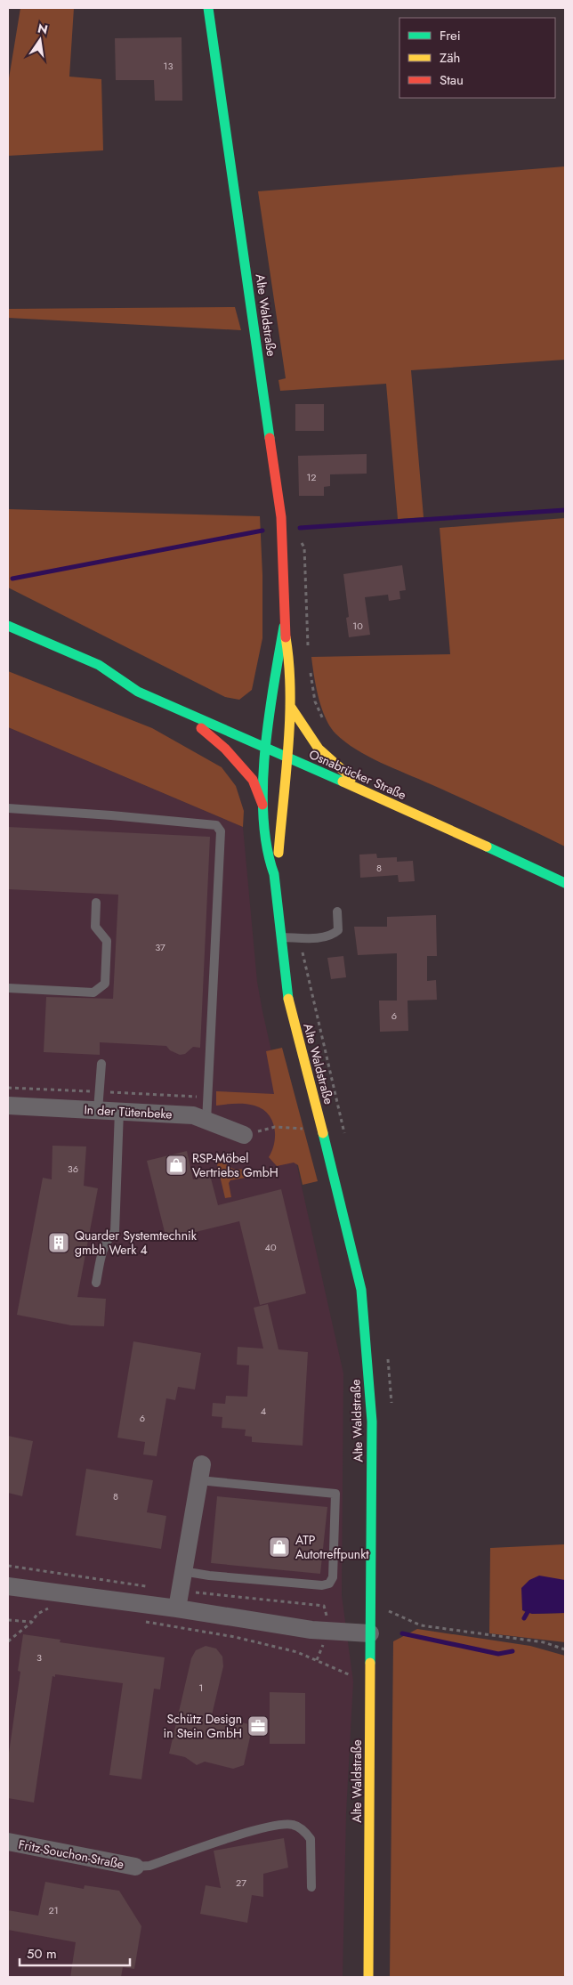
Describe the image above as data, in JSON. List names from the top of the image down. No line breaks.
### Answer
{"streets":{"street":["Alte Waldstraße","Osnabrücker Straße","In der Tütenbeke","Fritz-Souchon-Straße"]},"crossings":[["Alte Waldstraße","Osnabrücker Straße"]],"places":{"shop":["RSP-Möbel Vertriebs GmbH","ATP Autotreffpunkt"],"building":["Quarder Systemtechnik gmbh Werk 4"],"office":["Schütz Design in Stein GmbH"]},"house_numbers":["13","12","10","8","37","6","36","40","4","6","8","3","1","27","21"],"legend":["Frei","Zäh","Stau"],"scale_bar":"50 m","north":"top"}
